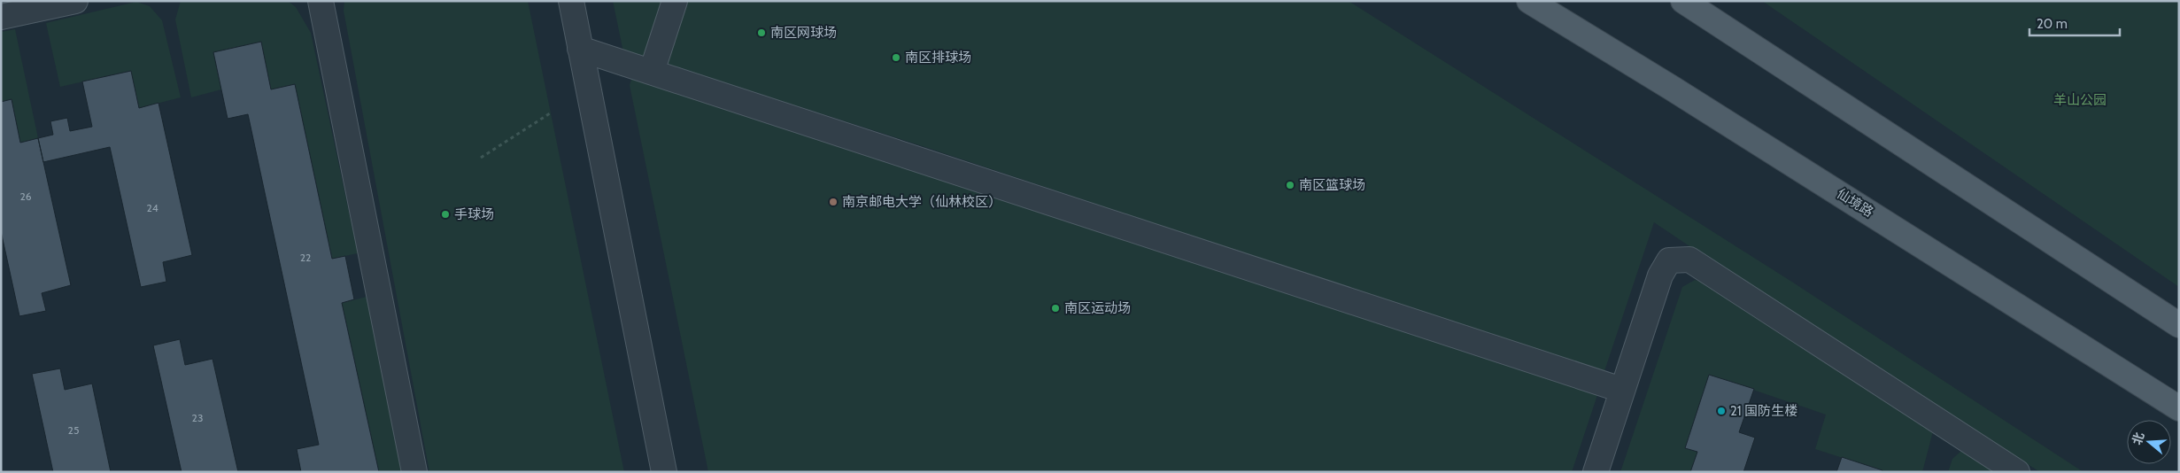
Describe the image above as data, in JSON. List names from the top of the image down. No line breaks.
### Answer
{"streets":{"main road":["仙境路"]},"parks":["羊山公园"],"places":["南区网球场","南区排球场","南区篮球场","南京邮电大学（仙林校区）","手球场","南区运动场","21 国防生楼"],"house_numbers":["26","24","22","23","25"],"scale_bar":"20 m","north":"left"}
